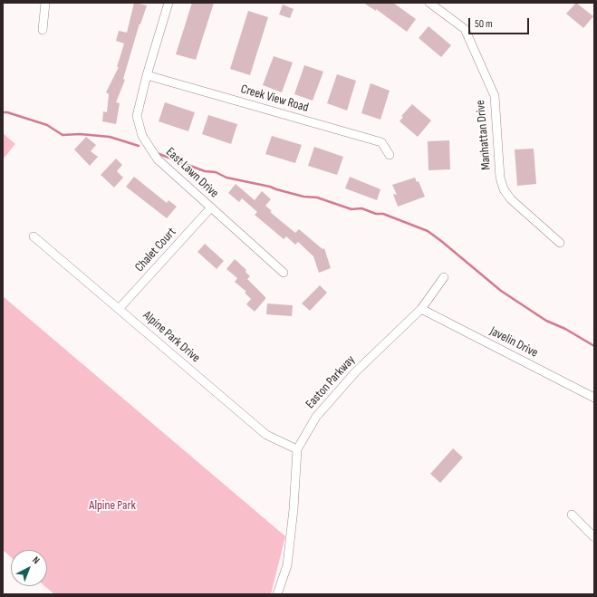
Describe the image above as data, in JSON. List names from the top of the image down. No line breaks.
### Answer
{"streets":{"street":["Creek View Road","Manhattan Drive","East Lawn Drive","Chalet Court","Alpine Park Drive","Javelin Drive","Easton Parkway"]},"crossings":[["Creek View Road","East Lawn Drive"],["East Lawn Drive","Chalet Court"],["Chalet Court","Alpine Park Drive"],["Alpine Park Drive","Easton Parkway"],["Javelin Drive","Easton Parkway"]],"parks":["Alpine Park"],"scale_bar":"50 m","north":"top right"}
